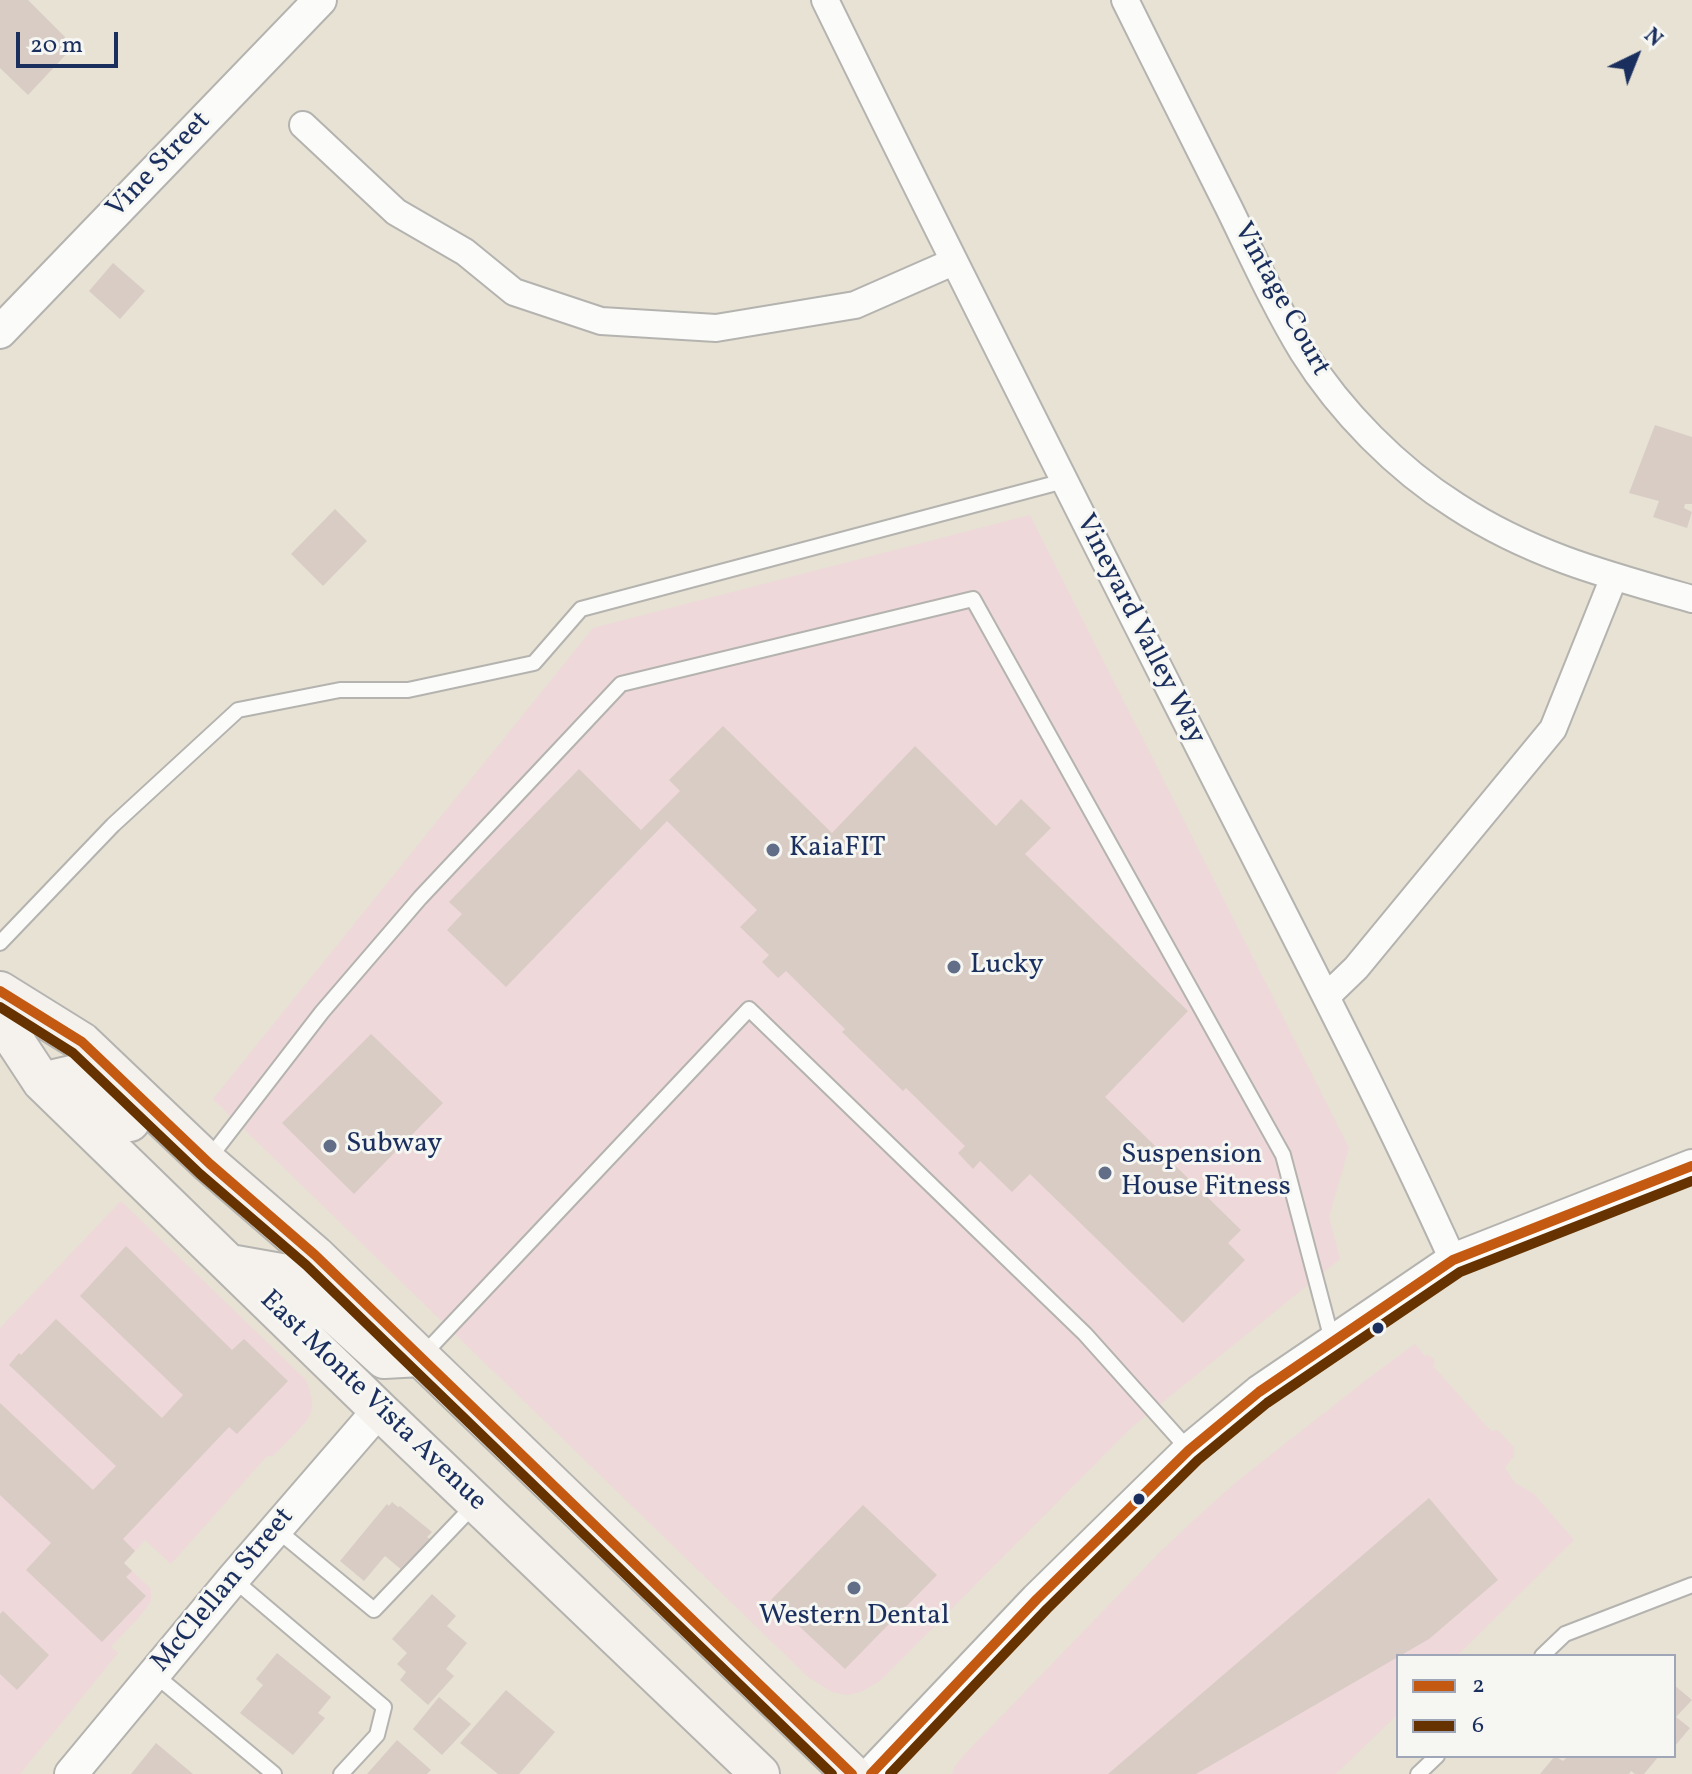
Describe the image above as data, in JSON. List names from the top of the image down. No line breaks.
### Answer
{"streets":{"main road":["East Monte Vista Avenue"],"street":["Vine Street","Vintage Court","Vineyard Valley Way","McClellan Street"]},"crossings":[["East Monte Vista Avenue","McClellan Street"]],"places":["KaiaFIT","Lucky","Subway","Suspension House Fitness","Western Dental"],"lines":["transit line 2","transit line 6"],"legend":["2","6"],"scale_bar":"20 m","north":"top right"}
